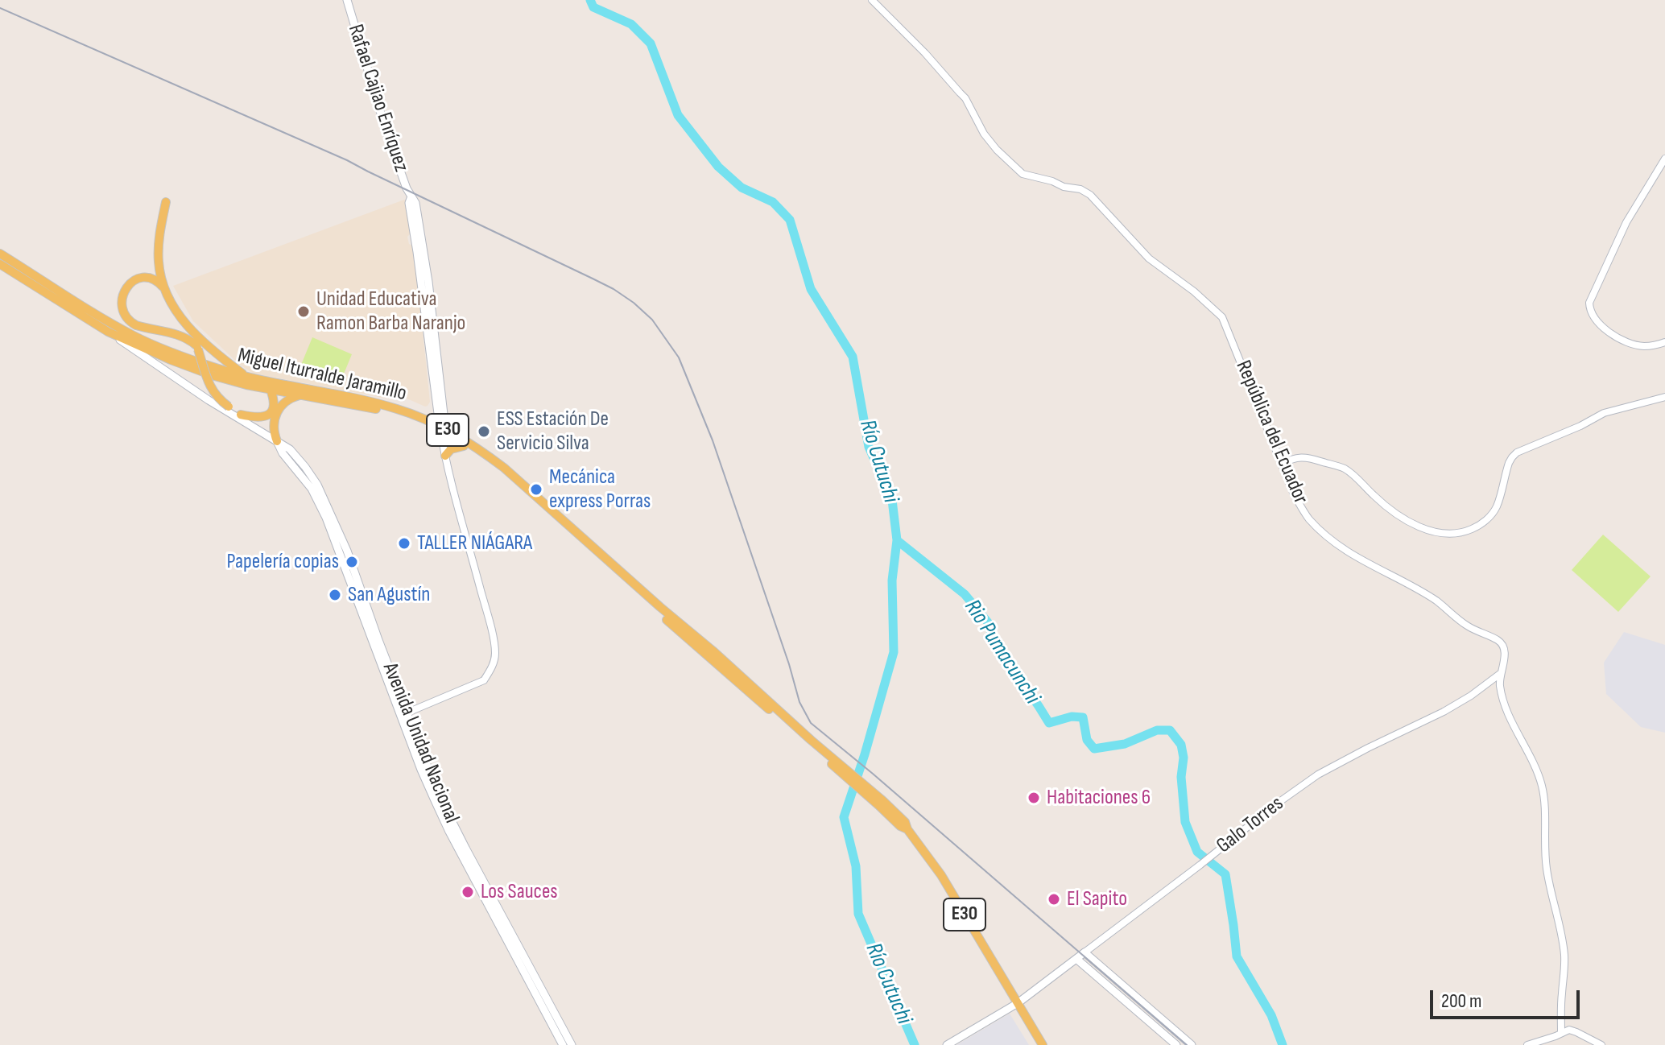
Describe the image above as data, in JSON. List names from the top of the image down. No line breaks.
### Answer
{"streets":{"main road":["Rafael Cajiao Enríquez","Miguel Iturralde Jaramillo","E30","Avenida Unidad Nacional","Galo Torres"],"street":["República del Ecuador"]},"crossings":[["Rafael Cajiao Enríquez","Miguel Iturralde Jaramillo"],["Rafael Cajiao Enríquez","Avenida Unidad Nacional"],["Miguel Iturralde Jaramillo","E30"],["Miguel Iturralde Jaramillo","Avenida Unidad Nacional"],["E30","Galo Torres"],["República del Ecuador","Galo Torres"]],"water":["Río Cutuchi","Rio Pumacunchi"],"places":["Unidad Educativa Ramon Barba Naranjo","ESS Estación De Servicio Silva","Mecánica express Porras","TALLER NIÁGARA","Papelería copias","San Agustín","Habitaciones 6","Los Sauces","El Sapito"],"scale_bar":"200 m"}
